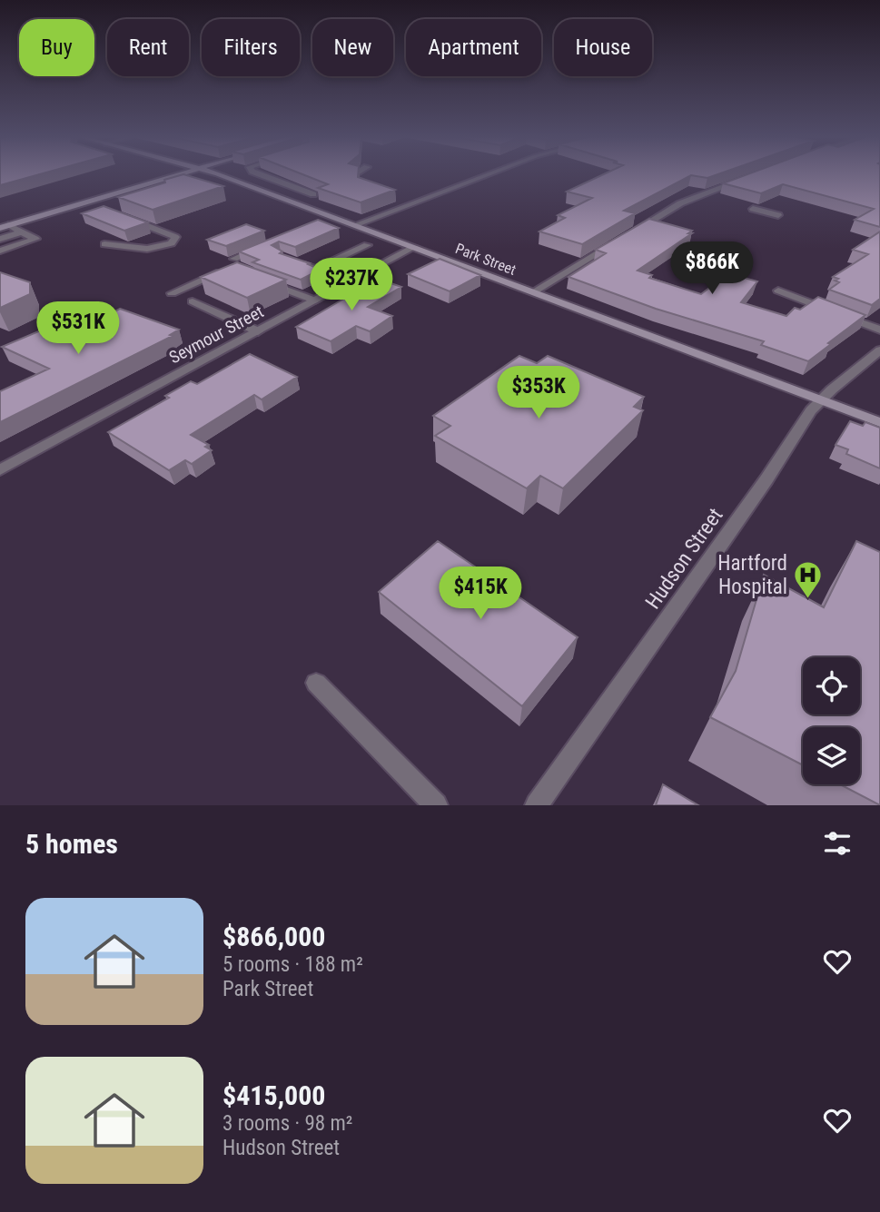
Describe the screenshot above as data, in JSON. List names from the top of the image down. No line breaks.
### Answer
{"streets":{"main road":["Park Street"],"street":["Seymour Street","Hudson Street"]},"crossings":[["Park Street","Seymour Street"],["Park Street","Hudson Street"]],"places":{"hospital":["Hartford Hospital"]},"page":{"chip":["Buy","Rent","Filters","New","Apartment","House"],"price":["$866K","$237K","$531K","$353K","$415K"],"heading":"5 homes","list":[{"name":"$866,000","note":"5 rooms · 188 m² · Park Street"},{"name":"$415,000","note":"3 rooms · 98 m² · Hudson Street"}]}}
